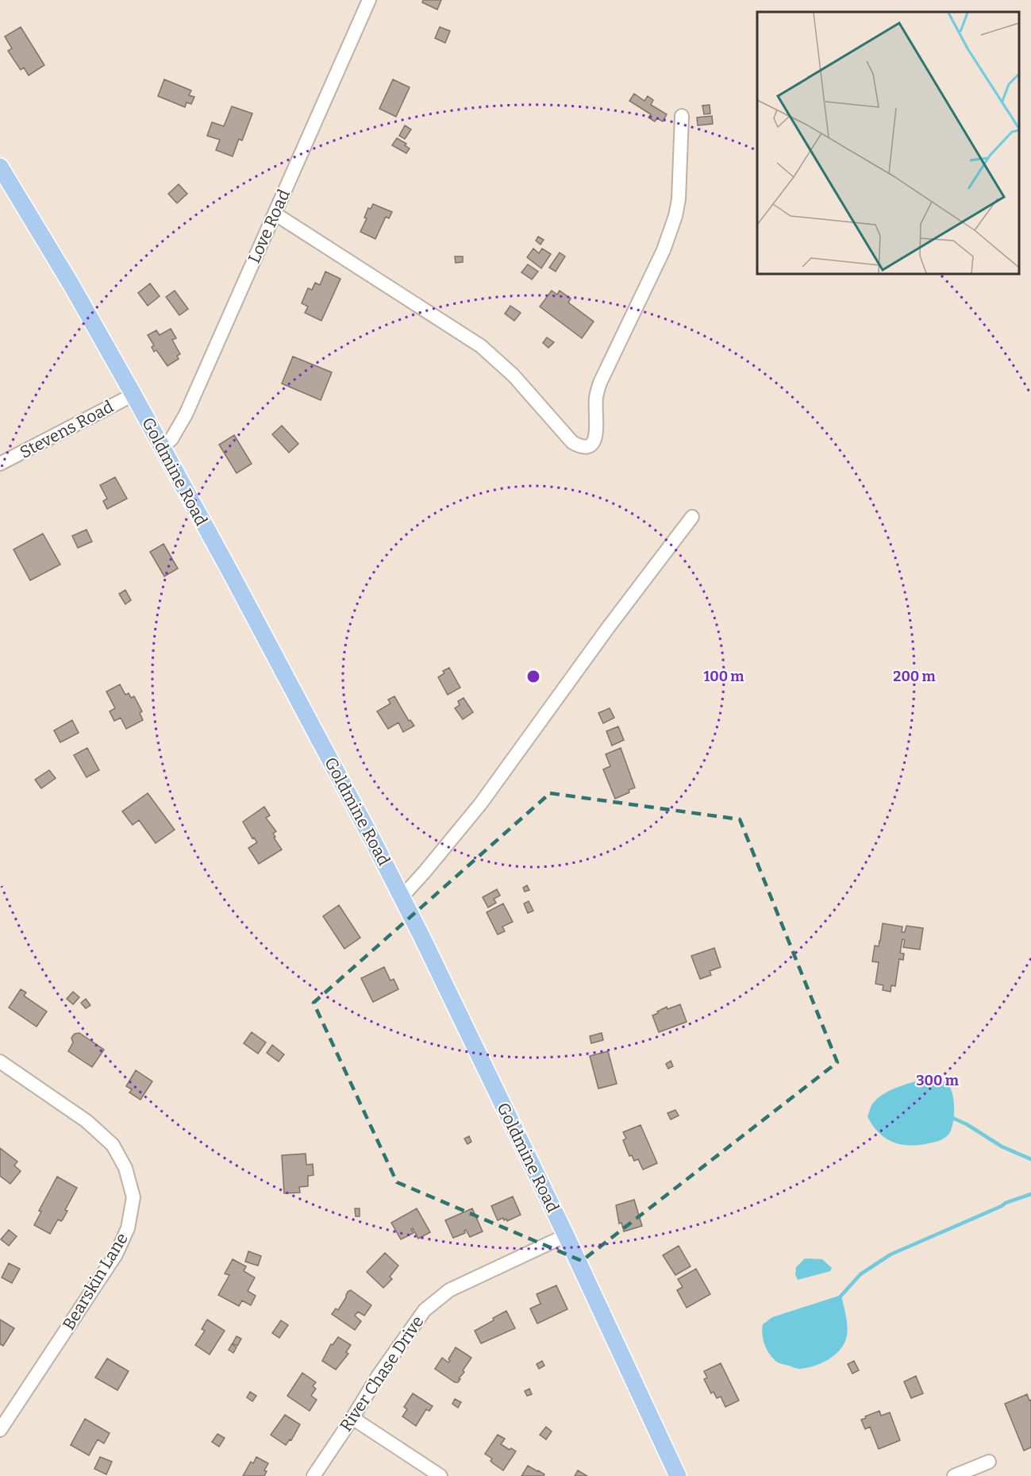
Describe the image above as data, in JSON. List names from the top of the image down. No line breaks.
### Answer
{"streets":{"main road":["Goldmine Road"],"street":["Love Road","Stevens Road","Bearskin Lane","River Chase Drive"]},"crossings":[["Love Road","Goldmine Road"],["Stevens Road","Goldmine Road"],["Goldmine Road","River Chase Drive"]],"rings":["100 m","200 m","300 m"]}
